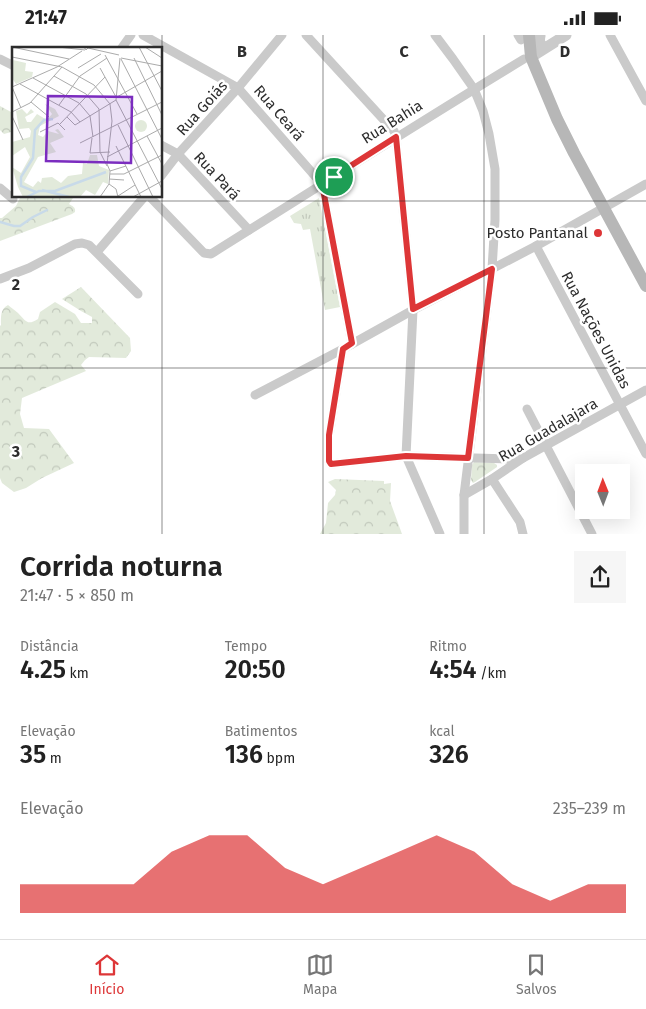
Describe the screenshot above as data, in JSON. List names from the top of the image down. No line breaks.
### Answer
{"streets":{"street":["Rua Goiás","Rua Ceará","Rua Bahia","Rua Pará","Rua Nações Unidas","Rua Guadalajara"]},"crossings":[["Rua Goiás","Rua Ceará"],["Rua Goiás","Rua Pará"],["Rua Ceará","Rua Bahia"],["Rua Bahia","Rua Pará"],["Rua Nações Unidas","Rua Guadalajara"]],"places":["Posto Pantanal"],"north":"top","page":{"status":"21:47","heading":["Corrida noturna","21:47 · 5 × 850 m"],"stats":[["Distância","4.25 km"],["Tempo","20:50"],["Ritmo","4:54 /km"],["Elevação","35 m"],["Batimentos","136 bpm"],["kcal","326"]],"chart":["Elevação","235–239 m"],"tabs":["Início","Mapa","Salvos"]},"grid":{"columns":["B","C","D"],"rows":["2","3"]}}
